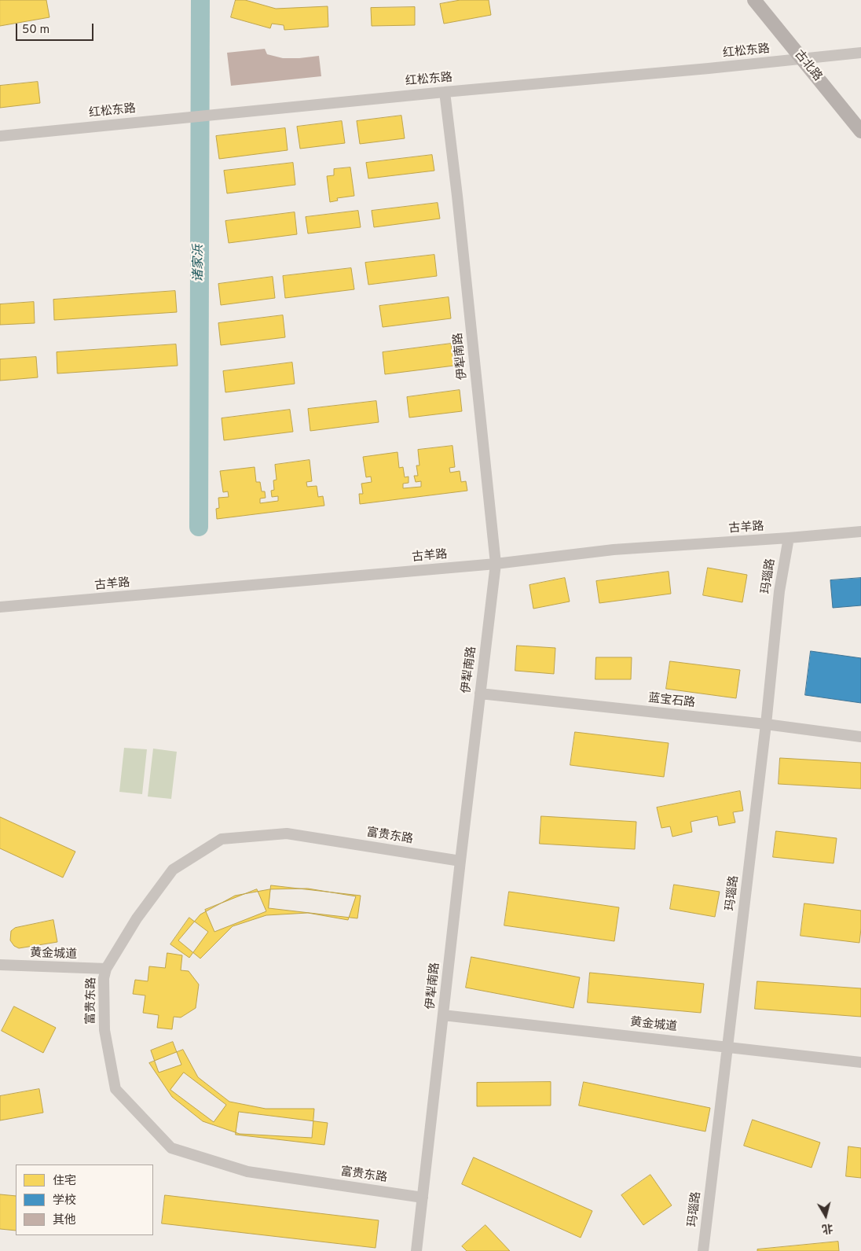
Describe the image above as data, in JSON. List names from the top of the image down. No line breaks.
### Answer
{"streets":{"main road":["古北路"],"street":["红松东路","伊犁南路","古羊路","玛瑙路","蓝宝石路","富贵东路","黄金城道"]},"crossings":[["红松东路","古北路"],["红松东路","伊犁南路"],["伊犁南路","古羊路"],["伊犁南路","蓝宝石路"],["伊犁南路","富贵东路"],["伊犁南路","黄金城道"],["古羊路","玛瑙路"],["玛瑙路","蓝宝石路"],["玛瑙路","黄金城道"],["富贵东路","黄金城道"]],"water":["诸家浜"],"legend":["住宅","学校","其他"],"scale_bar":"50 m","north":"bottom"}
